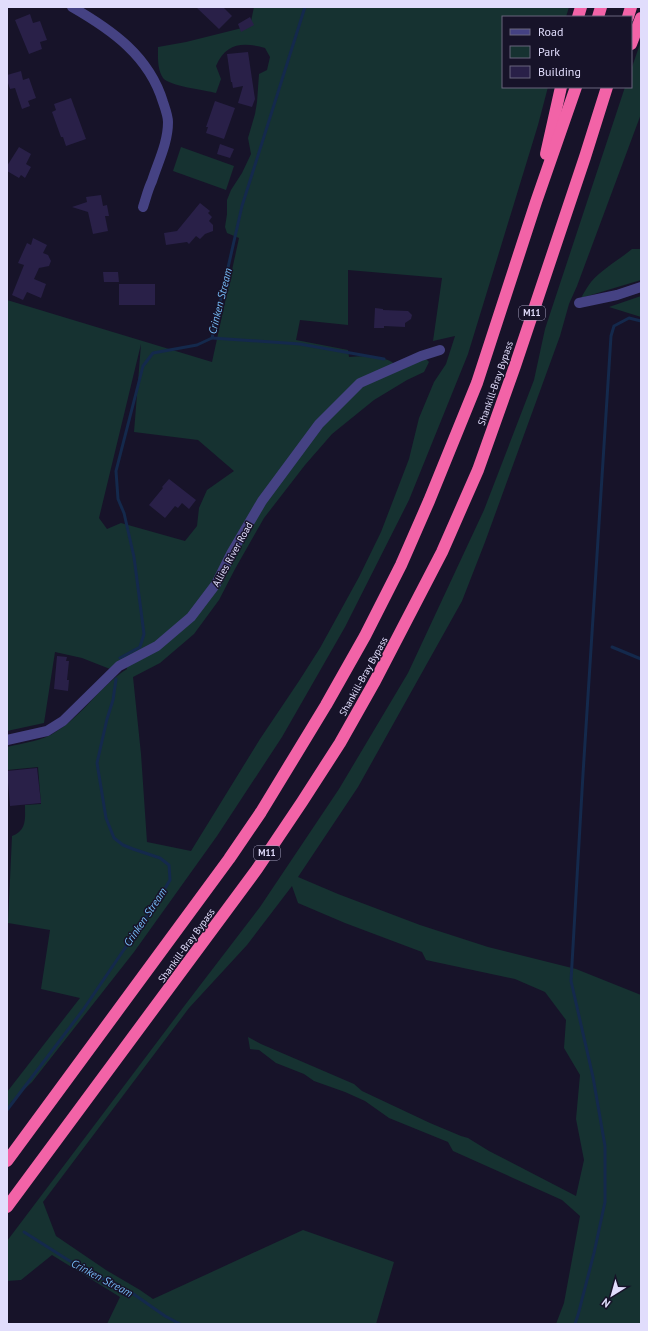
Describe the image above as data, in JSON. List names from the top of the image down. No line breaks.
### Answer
{"streets":{"highway":["M11","Shankill-Bray Bypass"],"street":["Allies River Road"]},"water":["Crinken Stream"],"legend":["Road","Park","Building"],"north":"bottom left"}
